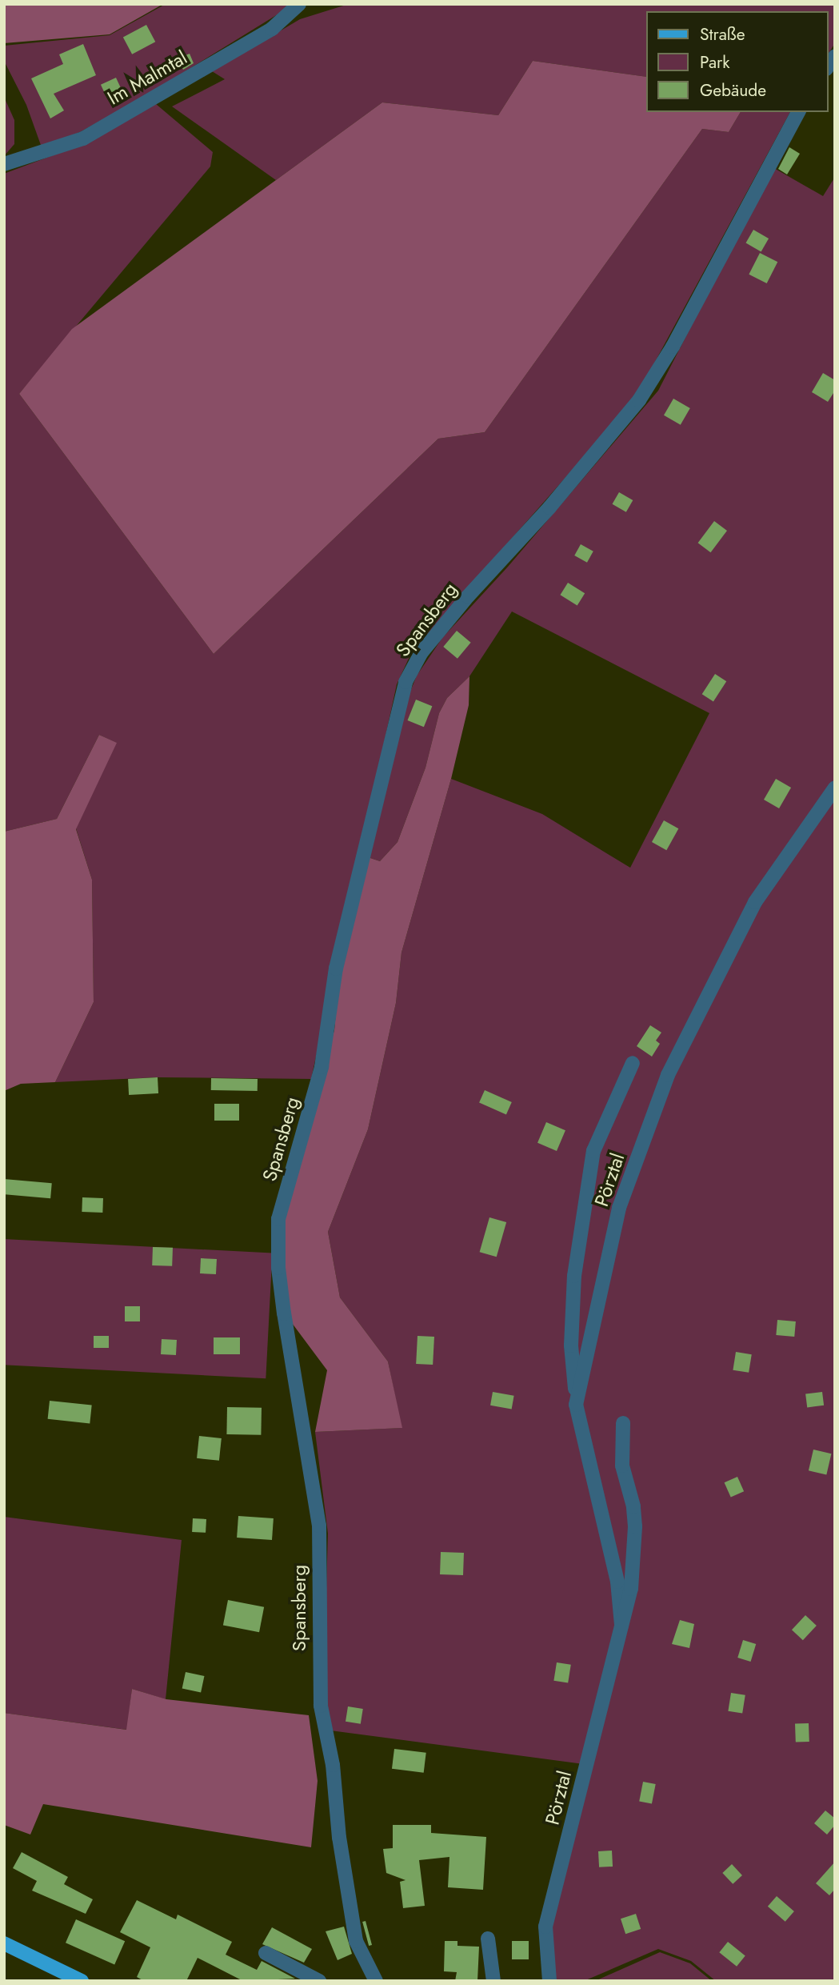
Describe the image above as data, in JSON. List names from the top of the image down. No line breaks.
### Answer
{"streets":{"street":["Im Malmtal","Spansberg","Pörztal"]},"legend":["Straße","Park","Gebäude"]}
